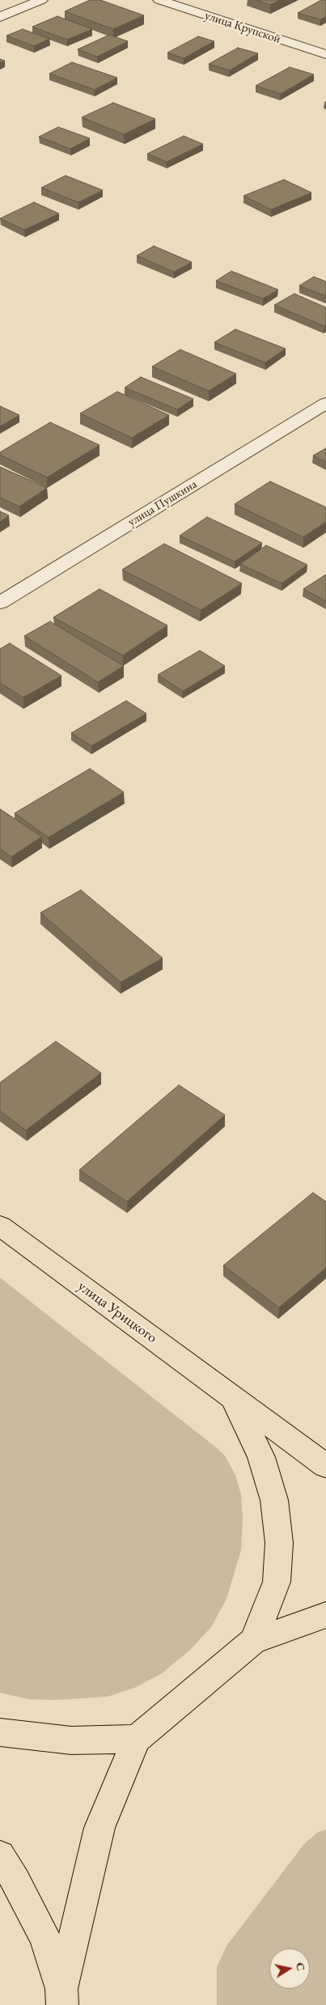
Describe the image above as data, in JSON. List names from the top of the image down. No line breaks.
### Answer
{"streets":{"main road":["улица Урицкого"],"street":["улица Крупской","улица Пушкина"]},"north":"right"}
